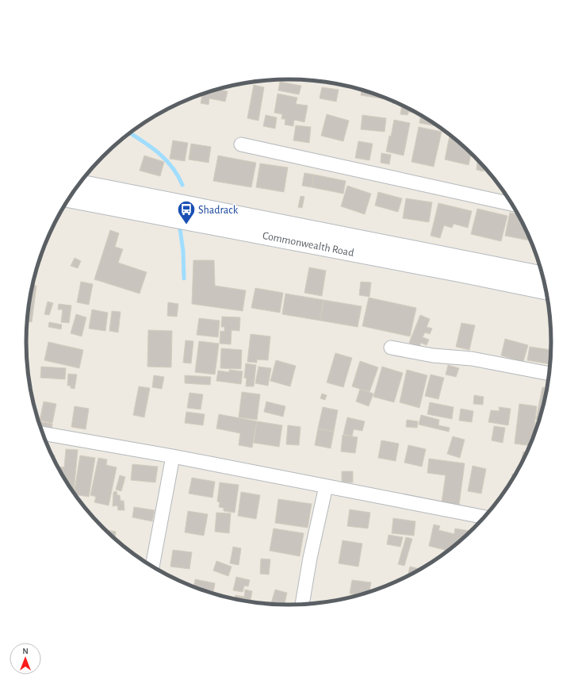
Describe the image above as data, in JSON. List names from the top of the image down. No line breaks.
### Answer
{"streets":{"main road":["Commonwealth Road"]},"places":{"bus stop":["Shadrack"]},"north":"top"}
